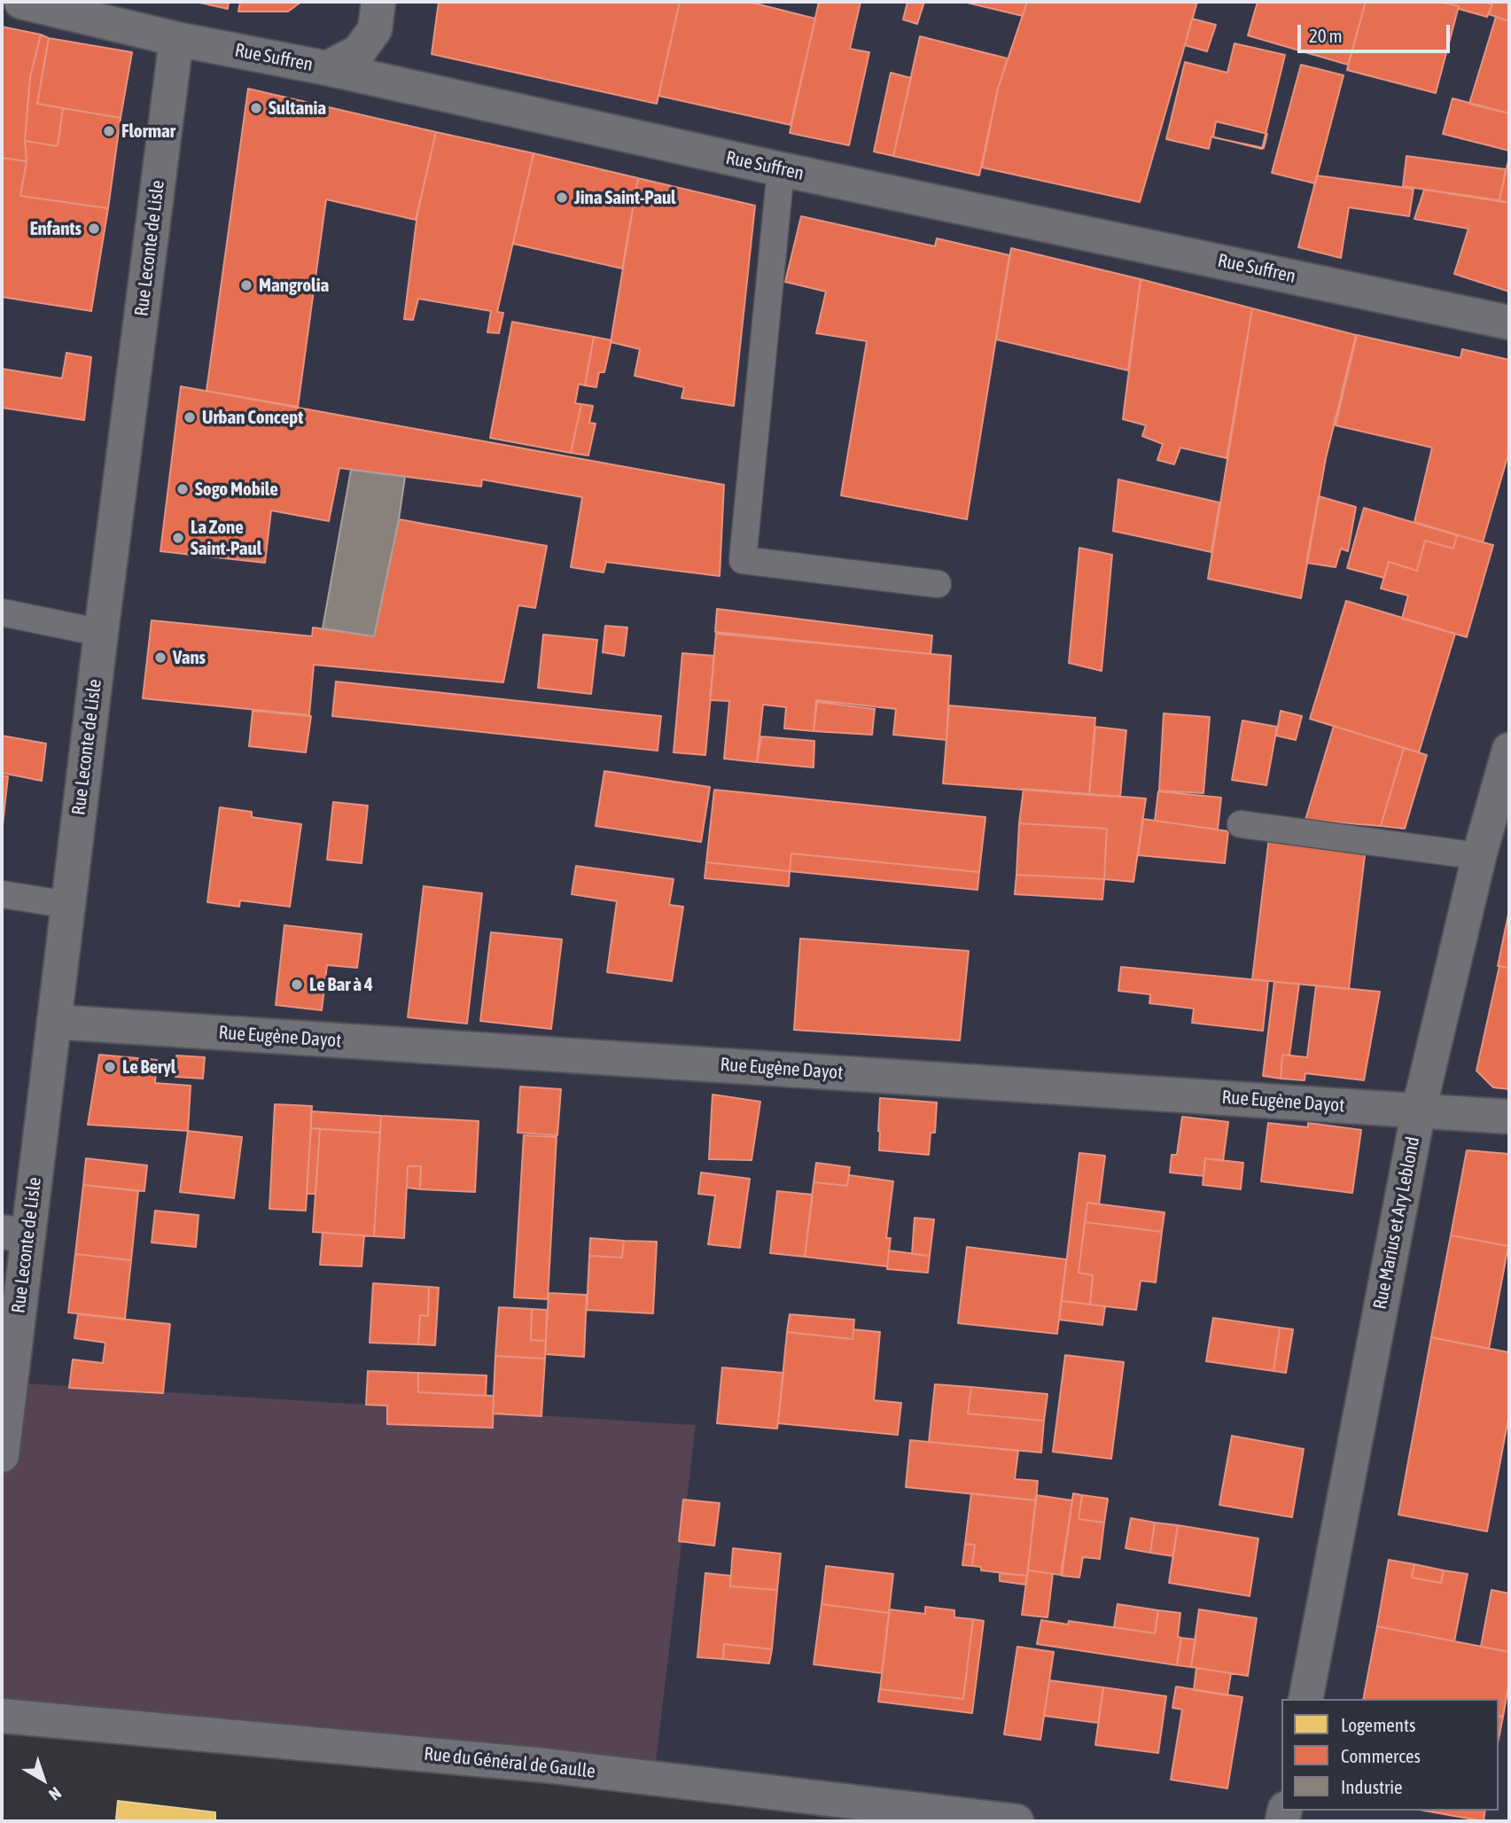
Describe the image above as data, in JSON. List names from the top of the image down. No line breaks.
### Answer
{"streets":{"street":["Rue Suffren","Rue Leconte de Lisle","Rue Eugène Dayot","Rue Marius et Ary Leblond","Rue du Général de Gaulle"]},"crossings":[["Rue Suffren","Rue Leconte de Lisle"],["Rue Leconte de Lisle","Rue Eugène Dayot"],["Rue Eugène Dayot","Rue Marius et Ary Leblond"]],"places":["Sultania","Flormar","Jina Saint-Paul","Enfants","Mangrolia","Urban Concept","Sogo Mobile","La Zone Saint-Paul","Vans","Le Bar à 4","Le Beryl"],"legend":["Logements","Commerces","Industrie"],"scale_bar":"20 m","north":"bottom right"}
